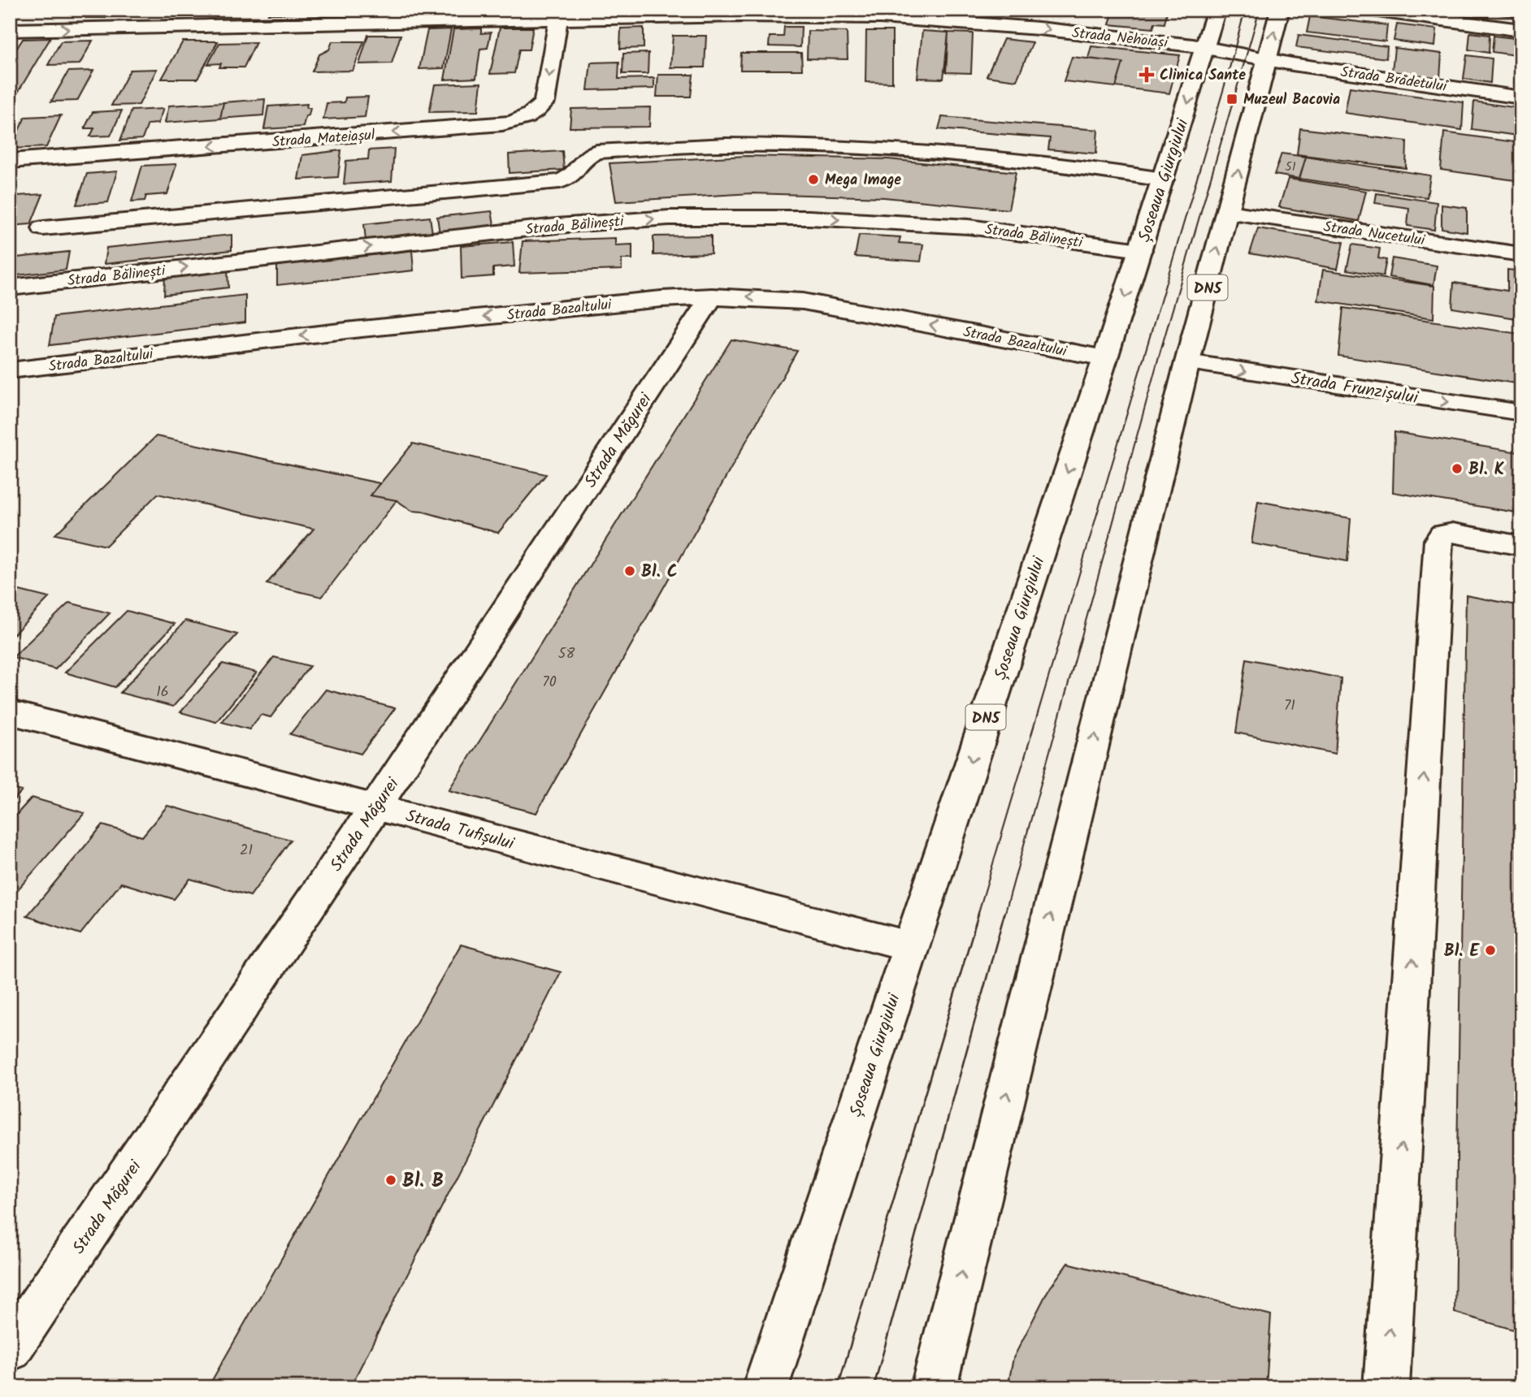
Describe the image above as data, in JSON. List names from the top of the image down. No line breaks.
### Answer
{"streets":{"street":["Strada Nehoiași","Strada Brădetului","Strada Mateiașul","Șoseaua Giurgiului","Strada Bălinești","Strada Nucetului","DN5","Strada Bazaltului","Strada Frunzișului","Strada Măgurei","Strada Tufișului"]},"crossings":[["Strada Nehoiași","Strada Brădetului"],["Strada Nehoiași","Strada Mateiașul"],["Strada Nehoiași","Șoseaua Giurgiului"],["Strada Nehoiași","DN5"],["Strada Brădetului","DN5"],["Șoseaua Giurgiului","Strada Bălinești"],["Șoseaua Giurgiului","Strada Bazaltului"],["Șoseaua Giurgiului","Strada Tufișului"],["Strada Nucetului","DN5"],["DN5","Strada Frunzișului"],["Strada Bazaltului","Strada Măgurei"],["Strada Măgurei","Strada Tufișului"]],"one_way":["Strada Frunzișului"],"places":{"health":["Clinica Sante"],"transit":["Muzeul Bacovia"],"other":["Mega Image","Bl. K","Bl. C","Bl. E","Bl. B"]},"house_numbers":["51","58","70","16","71","21"]}
